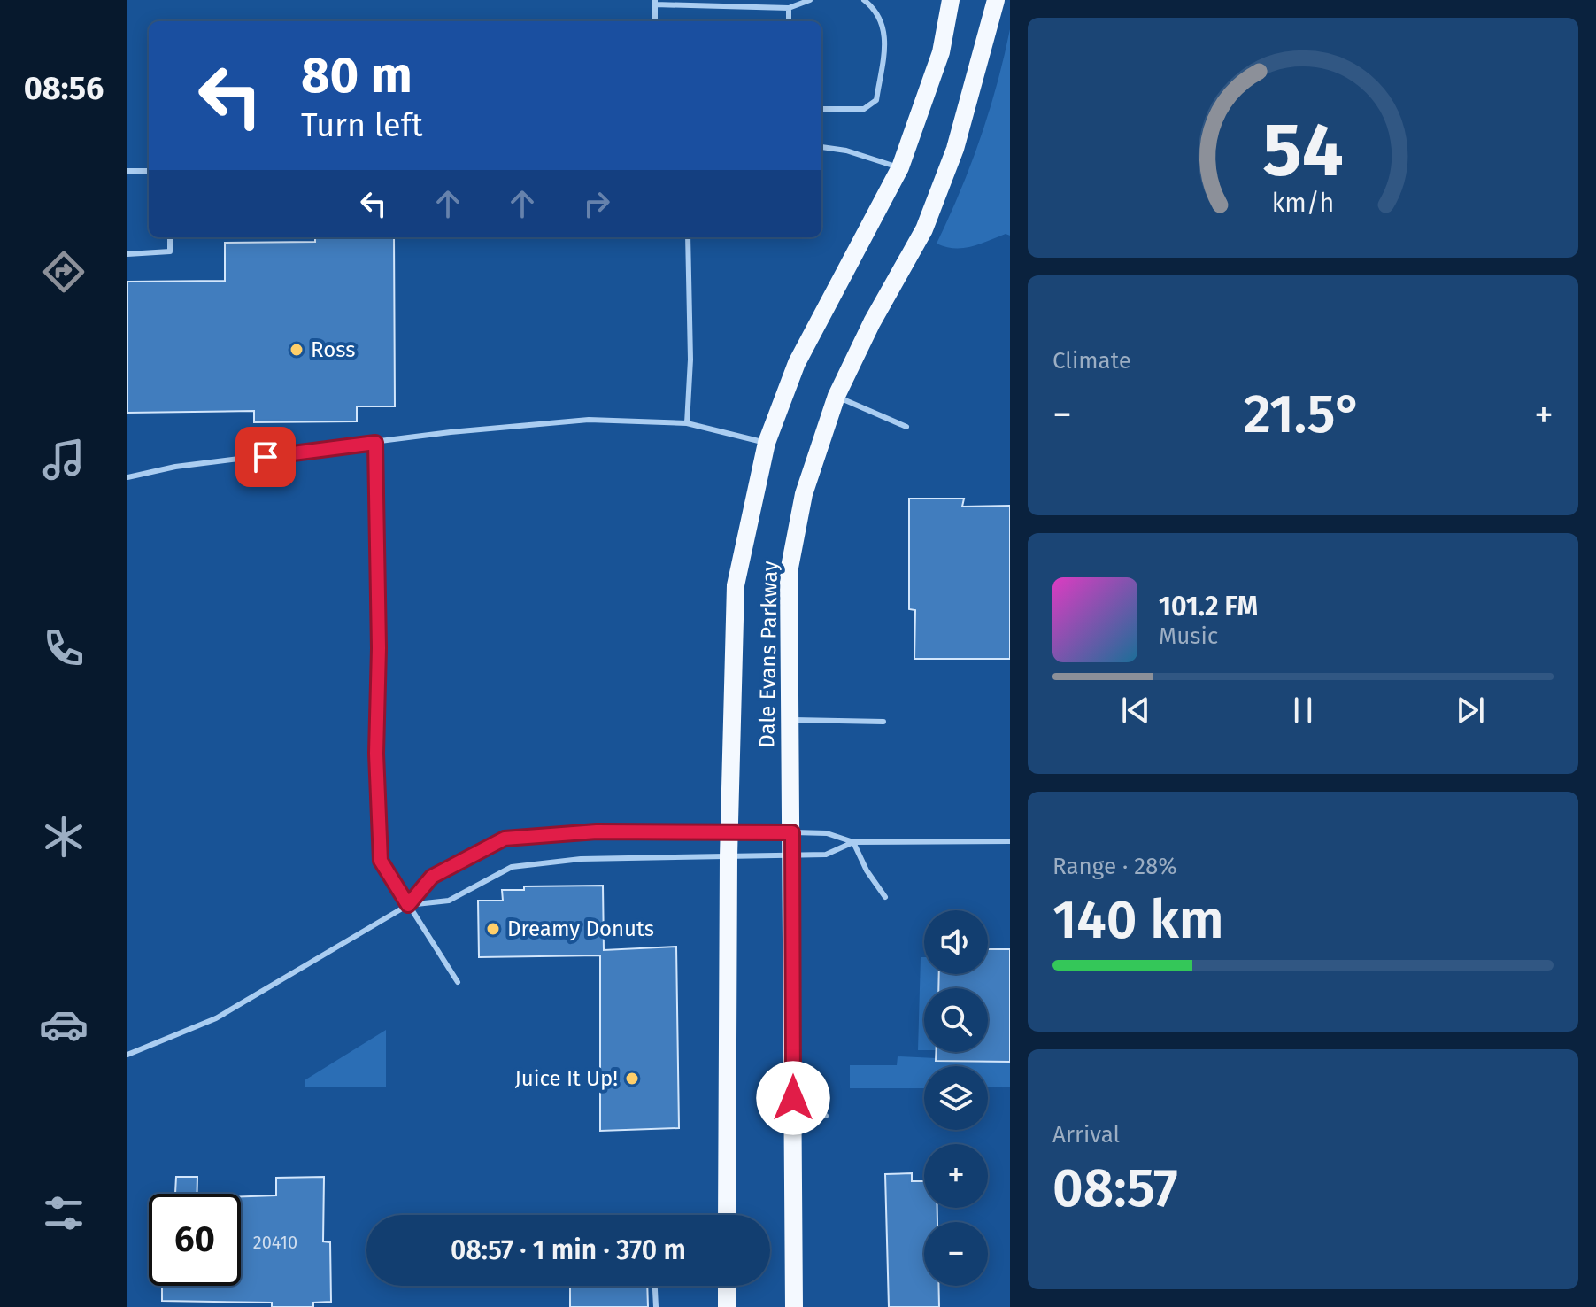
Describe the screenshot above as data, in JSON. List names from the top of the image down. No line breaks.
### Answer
{"streets":{"main road":["Dale Evans Parkway"]},"places":["Ross","Dreamy Donuts","Juice It Up!"],"house_numbers":["20410"],"page":{"tabs":"08:56","turn":["80 m","Turn left"],"tile":["Climate",["Range · 28%","140 km"],["Arrival","08:57"]],"heat":["−","21.5°","+"],"song":["101.2 FM","Music"],"map_buttons":["+","−"],"limit":"60","trip":"08:57 · 1 min · 370 m","gauge":["54","km/h"]}}
